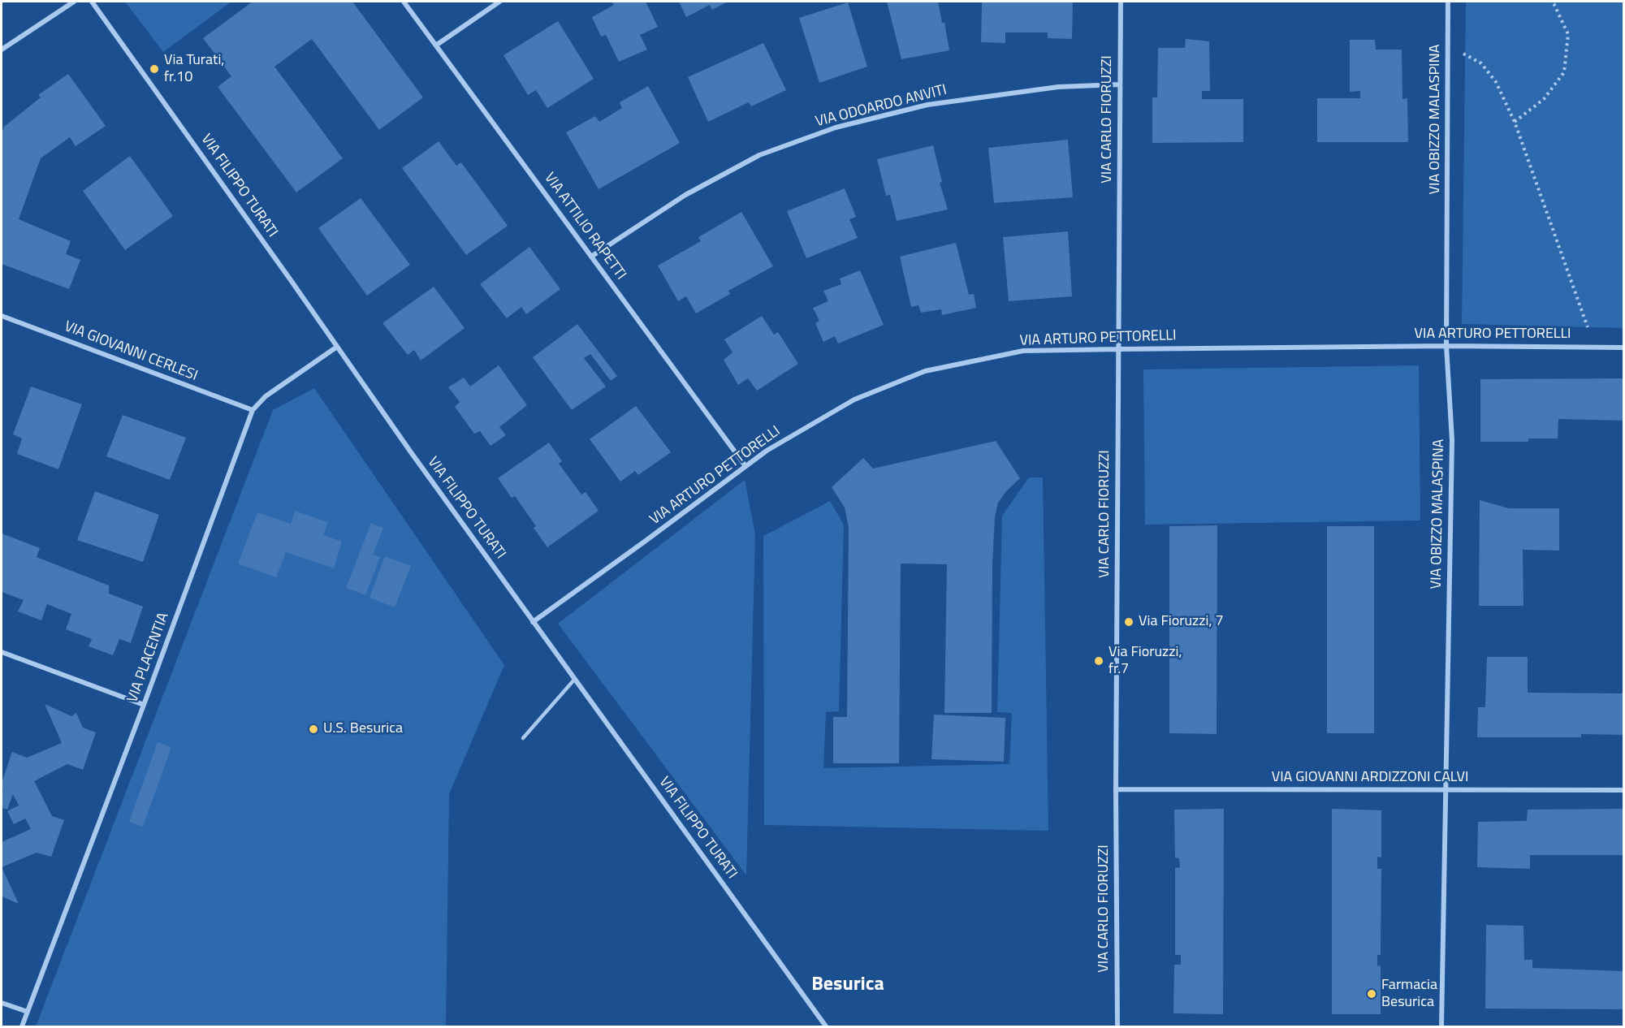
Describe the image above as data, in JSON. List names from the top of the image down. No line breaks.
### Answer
{"streets":{"street":["VIA ODOARDO ANVITI","VIA CARLO FIORUZZI","VIA OBIZZO MALASPINA","VIA FILIPPO TURATI","VIA ATTILIO RAPETTI","VIA ARTURO PETTORELLI","VIA GIOVANNI CERLESI","VIA PLACENTIA","VIA GIOVANNI ARDIZZONI CALVI"]},"crossings":[["VIA ODOARDO ANVITI","VIA CARLO FIORUZZI"],["VIA ODOARDO ANVITI","VIA ATTILIO RAPETTI"],["VIA CARLO FIORUZZI","VIA ARTURO PETTORELLI"],["VIA CARLO FIORUZZI","VIA GIOVANNI ARDIZZONI CALVI"],["VIA OBIZZO MALASPINA","VIA ARTURO PETTORELLI"],["VIA OBIZZO MALASPINA","VIA GIOVANNI ARDIZZONI CALVI"],["VIA FILIPPO TURATI","VIA ARTURO PETTORELLI"],["VIA FILIPPO TURATI","VIA PLACENTIA"],["VIA ATTILIO RAPETTI","VIA ARTURO PETTORELLI"],["VIA GIOVANNI CERLESI","VIA PLACENTIA"]],"districts":["Besurica"],"places":["Via Turati, fr.10","Via Fioruzzi, 7","Via Fioruzzi, fr.7","U.S. Besurica","Farmacia Besurica"]}
